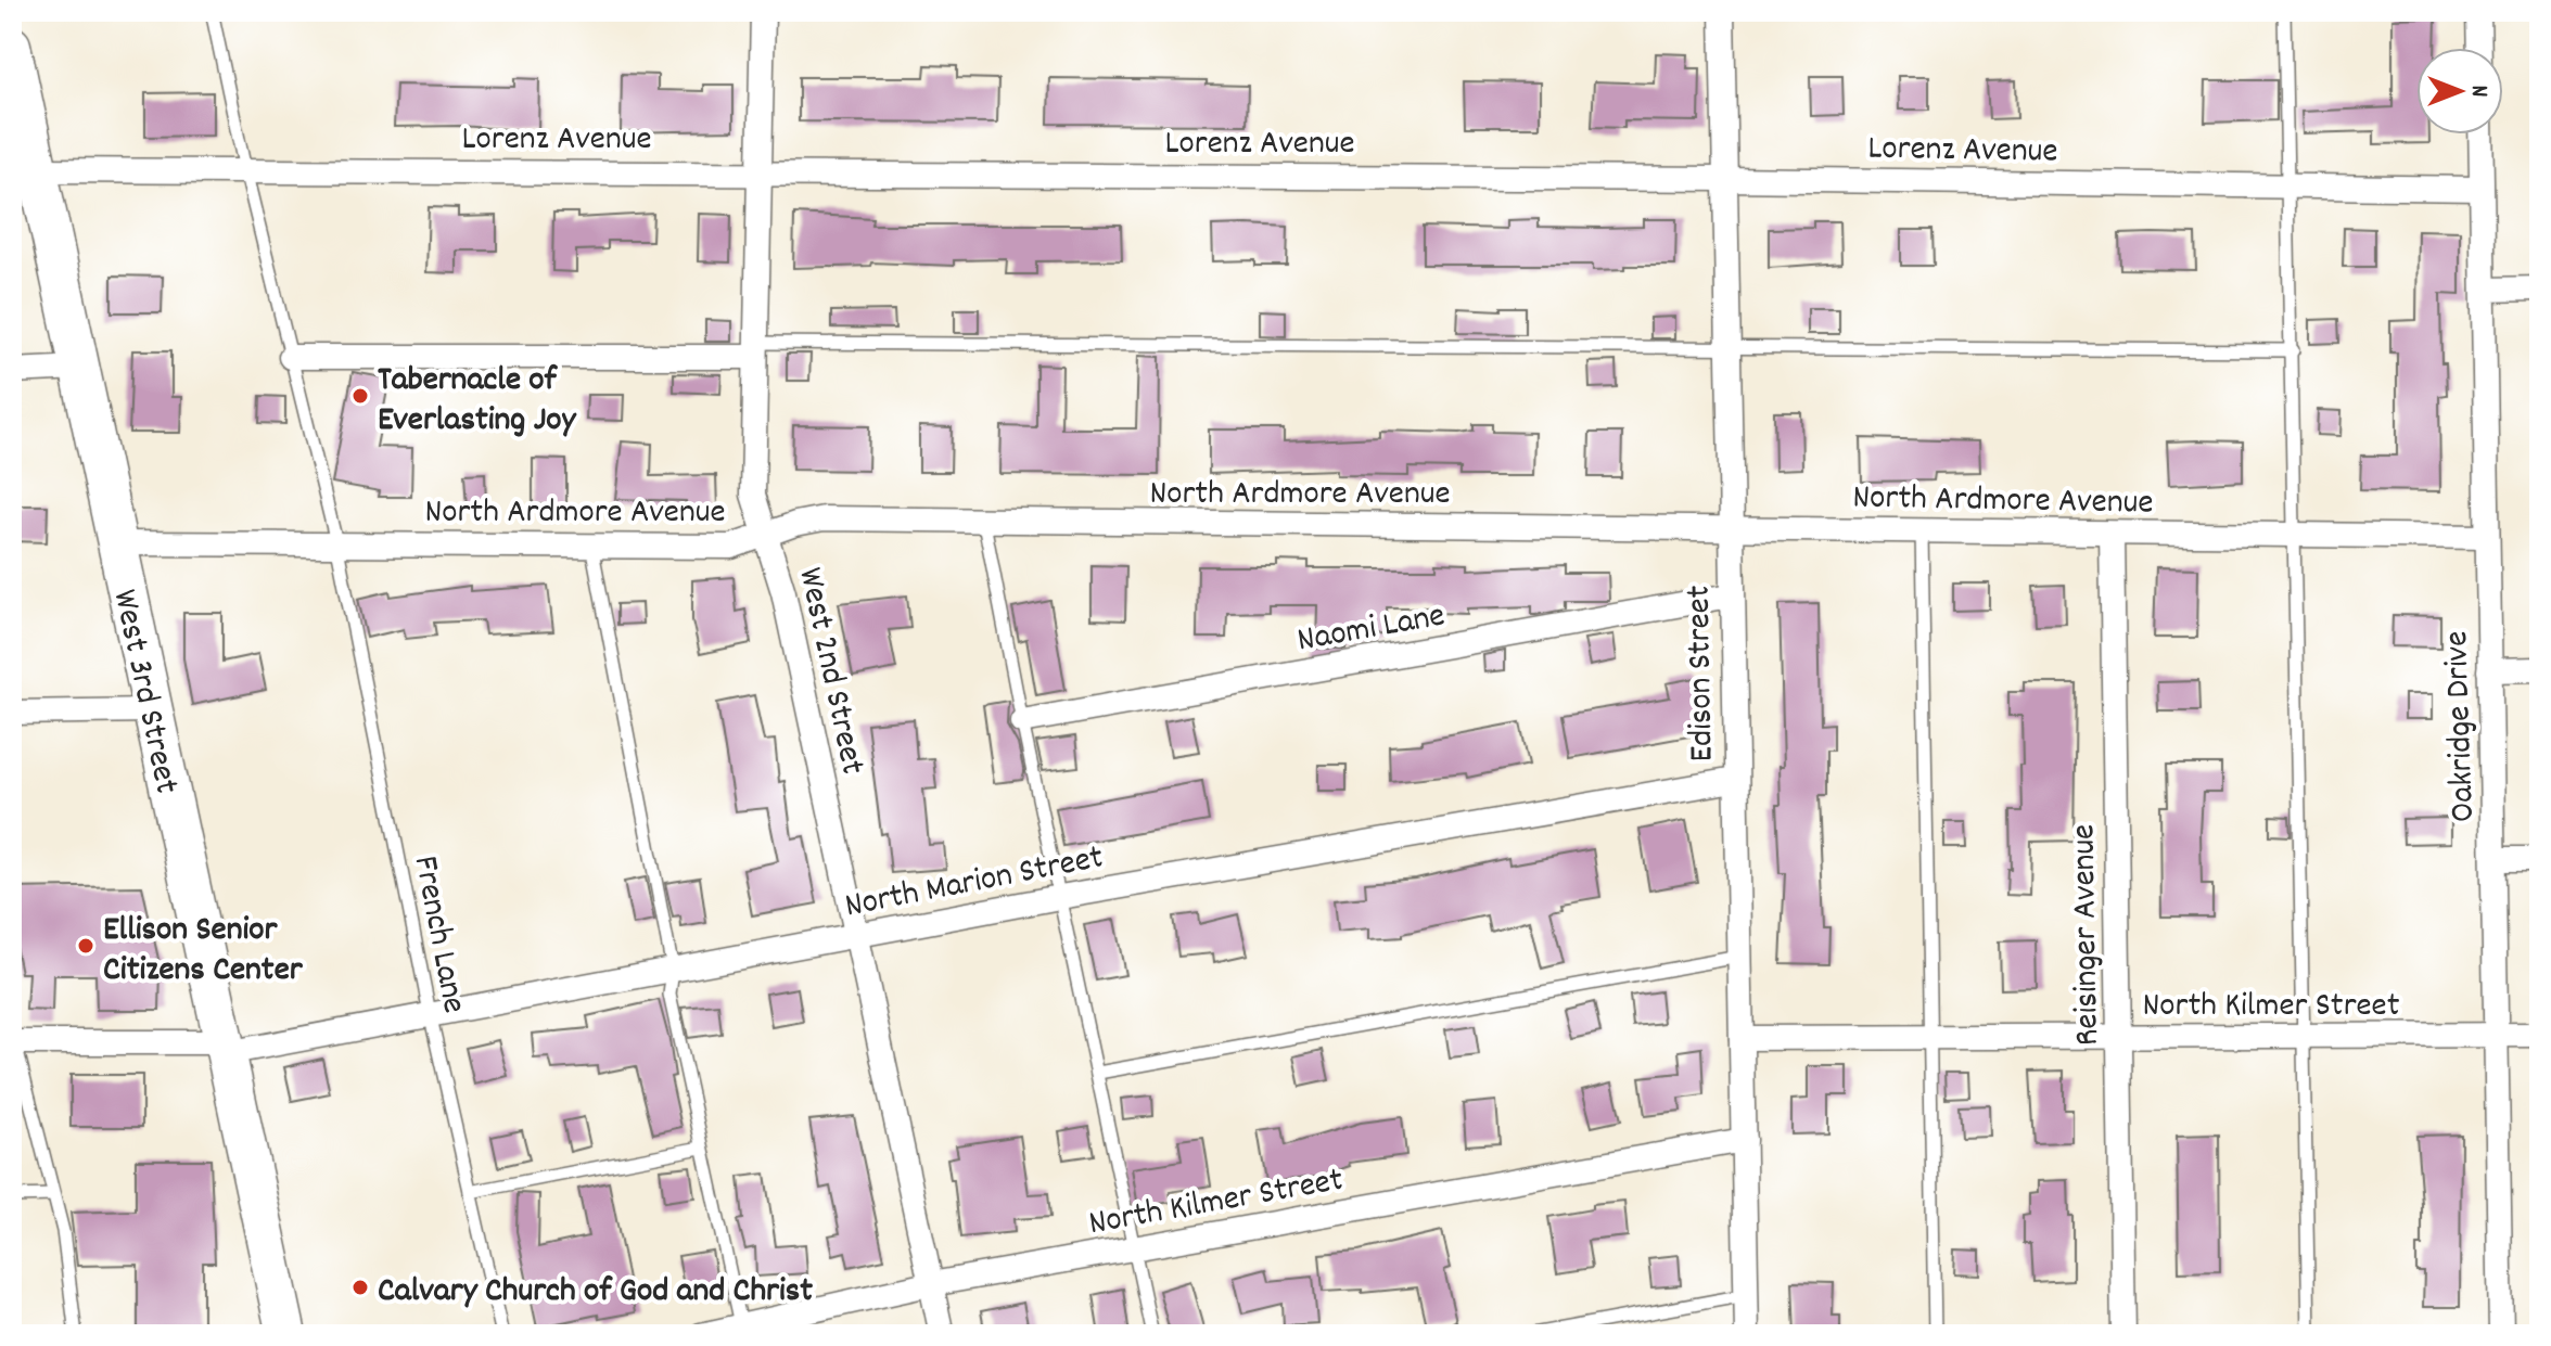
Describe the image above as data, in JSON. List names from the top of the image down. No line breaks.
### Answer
{"streets":{"main road":["West 3rd Street"],"street":["Lorenz Avenue","North Ardmore Avenue","Naomi Lane","West 2nd Street","Edison Street","Oakridge Drive","North Marion Street","Reisinger Avenue","North Kilmer Street"],"lane":["French Lane"]},"crossings":[["Lorenz Avenue","West 2nd Street"],["Lorenz Avenue","Edison Street"],["Lorenz Avenue","West 3rd Street"],["Lorenz Avenue","Oakridge Drive"],["Lorenz Avenue","French Lane"],["North Ardmore Avenue","West 2nd Street"],["North Ardmore Avenue","Edison Street"],["North Ardmore Avenue","West 3rd Street"],["North Ardmore Avenue","Oakridge Drive"],["North Ardmore Avenue","French Lane"],["North Ardmore Avenue","Reisinger Avenue"],["Naomi Lane","Edison Street"],["West 2nd Street","North Marion Street"],["West 2nd Street","North Kilmer Street"],["Edison Street","North Marion Street"],["Edison Street","North Kilmer Street"],["West 3rd Street","North Marion Street"],["Oakridge Drive","North Kilmer Street"],["North Marion Street","French Lane"],["Reisinger Avenue","North Kilmer Street"]],"places":["Tabernacle of Everlasting Joy","Ellison Senior Citizens Center","Calvary Church of God and Christ"],"north":"right"}
